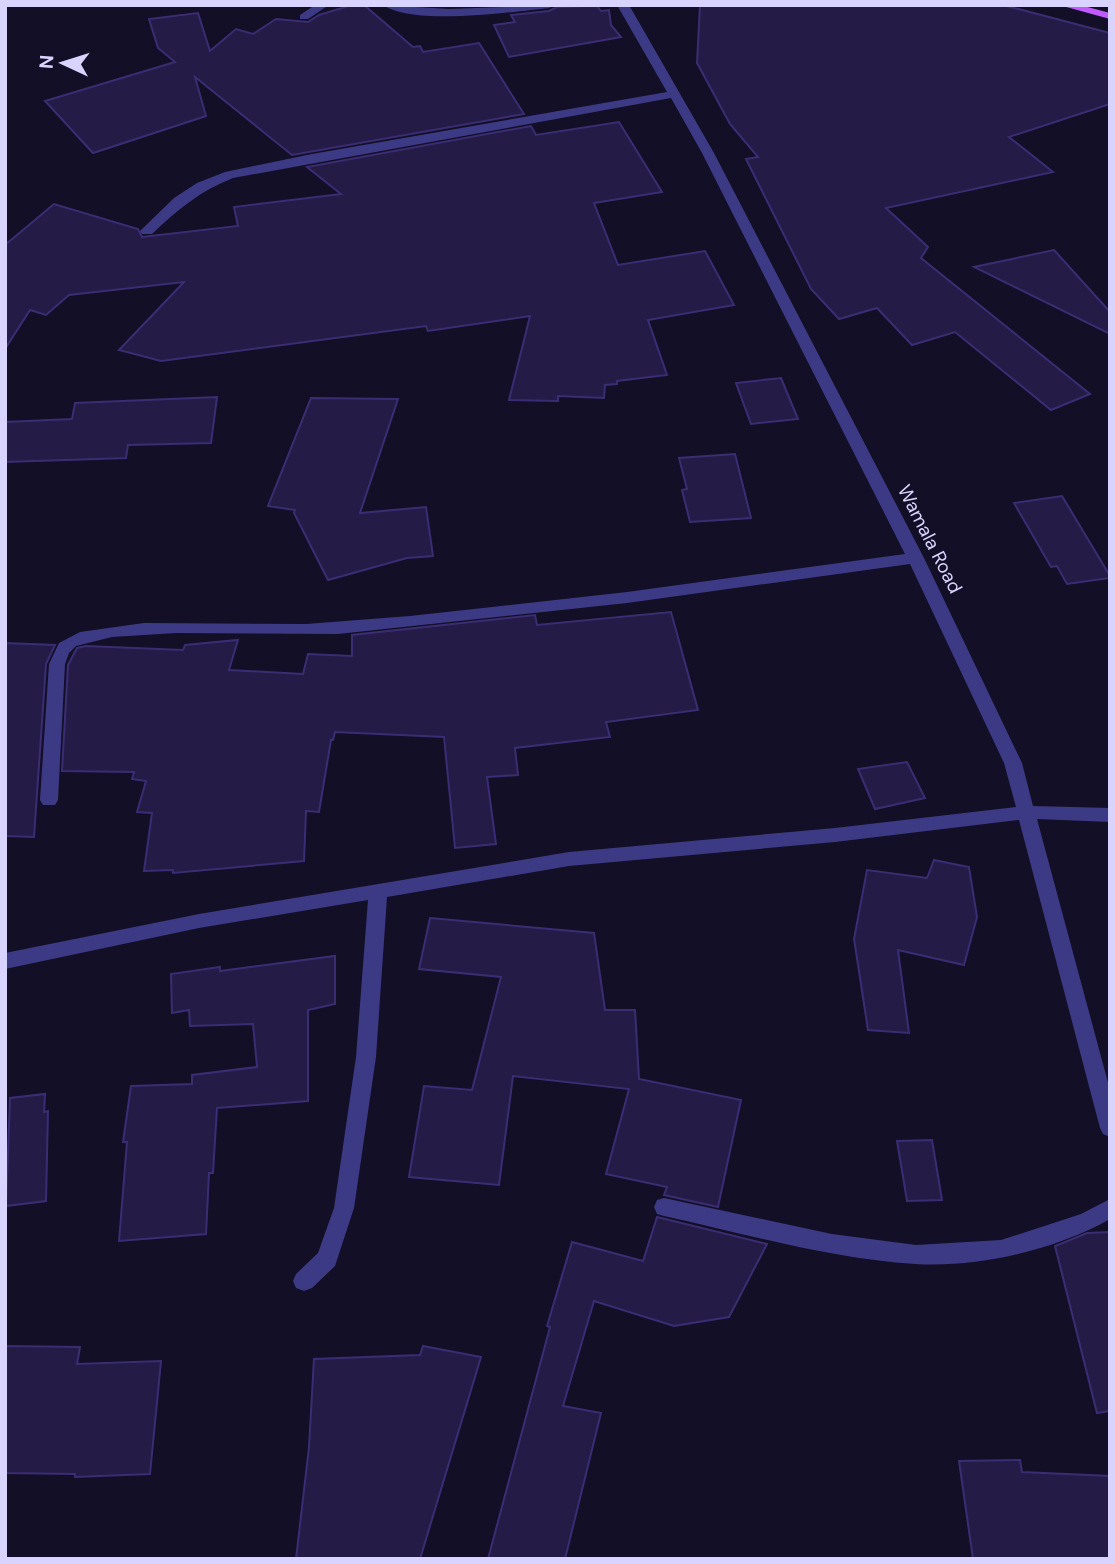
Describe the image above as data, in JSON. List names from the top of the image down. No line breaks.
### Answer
{"streets":{"street":["Wamala Road"]},"north":"left"}
